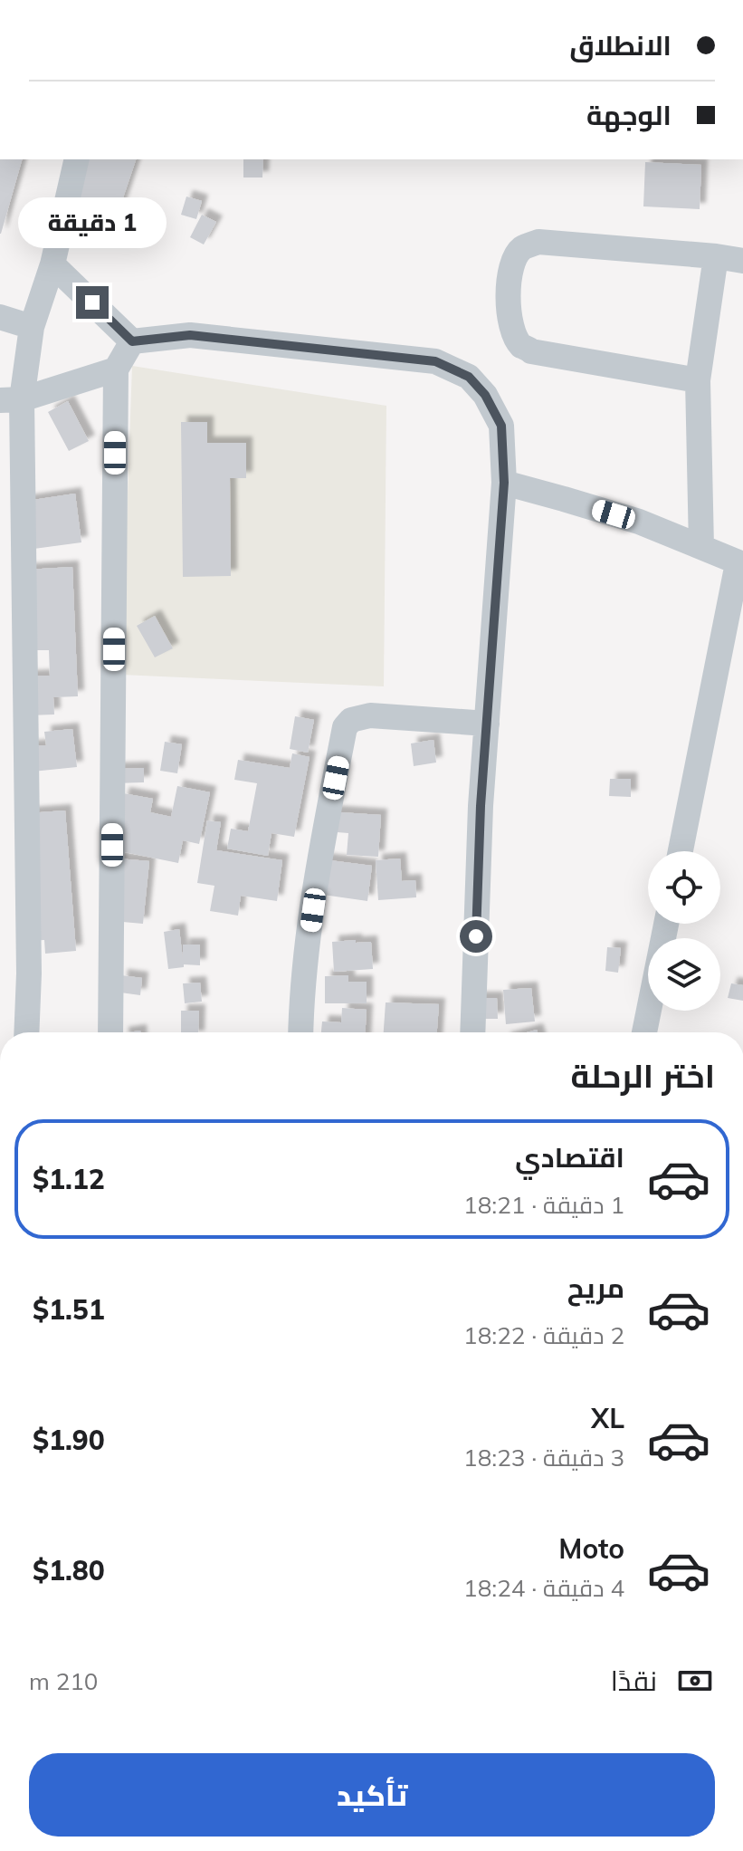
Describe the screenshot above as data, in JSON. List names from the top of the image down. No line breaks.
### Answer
{"page":{"banner":["الانطلاق","الوجهة"],"bubble":"1 دقيقة","heading":"اختر الرحلة","list":[{"name":"اقتصادي","note":"1 دقيقة · 18:21","value":"$1.12"},{"name":"مريح","note":"2 دقيقة · 18:22","value":"$1.51"},{"name":"XL","note":"3 دقيقة · 18:23","value":"$1.90"},{"name":"Moto","note":"4 دقيقة · 18:24","value":"$1.80"}],"pay":["نقدًا","210 m"],"buttons":"تأكيد"}}
